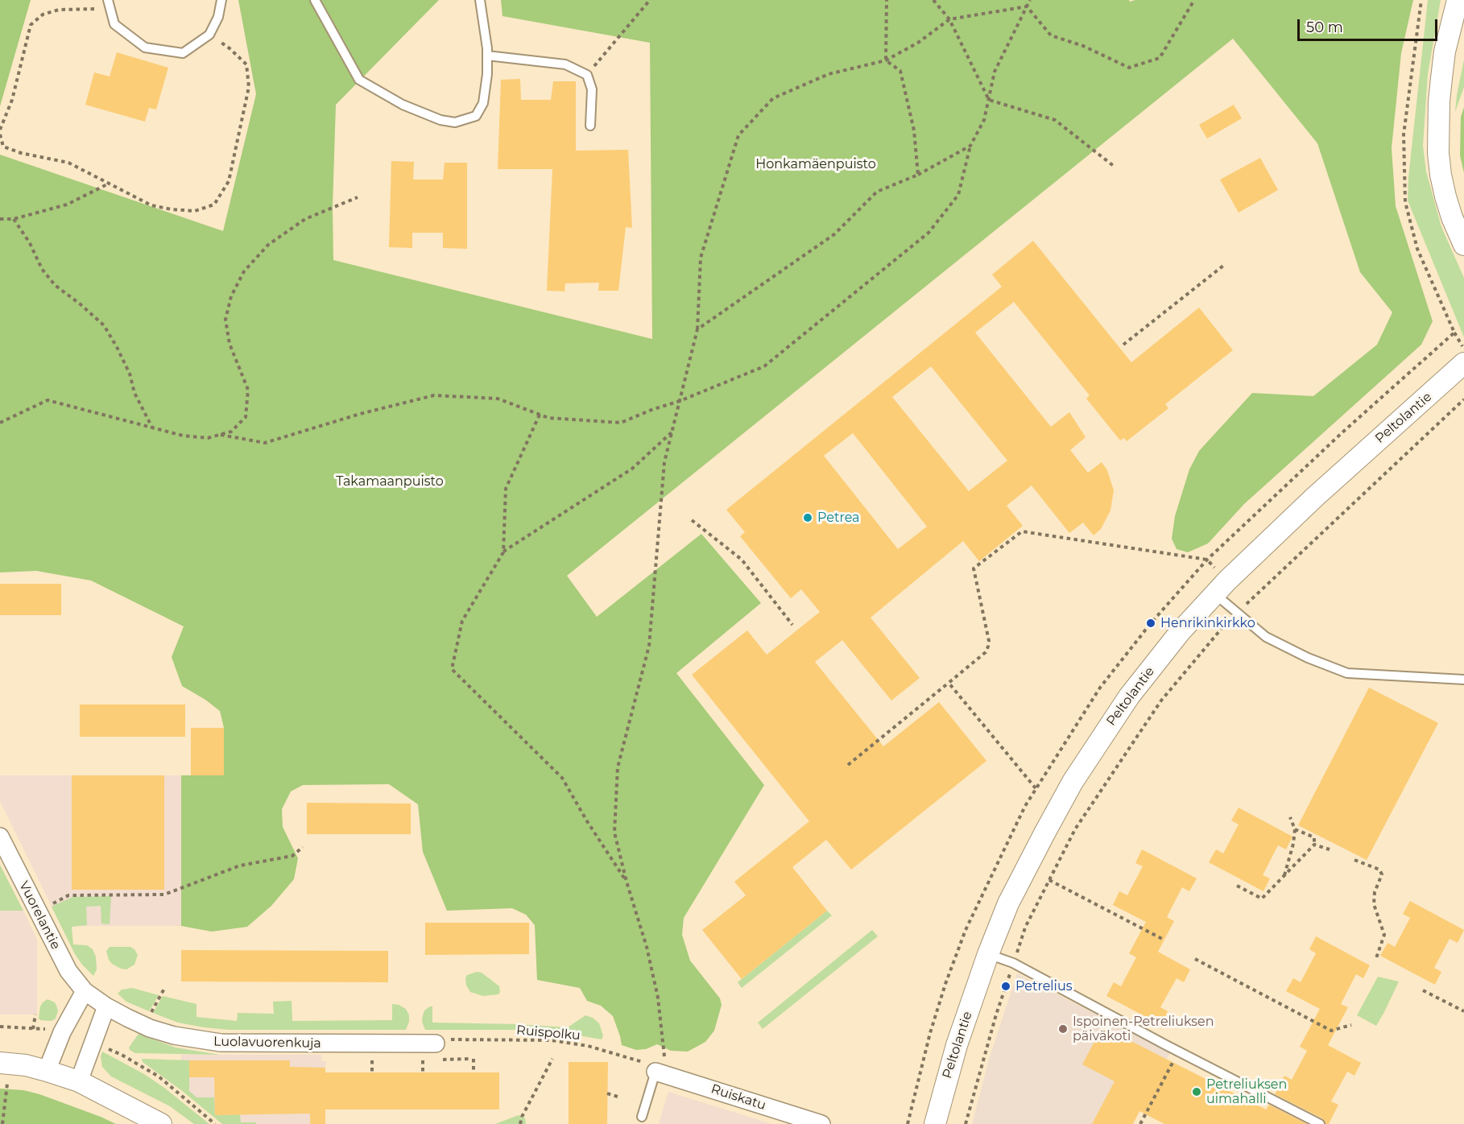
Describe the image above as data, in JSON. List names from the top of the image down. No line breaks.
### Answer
{"streets":{"street":["Peltolantie","Vuorelantie","Luolavuorenkuja","Ruiskatu"],"path":["Ruispolku"]},"crossings":[["Vuorelantie","Luolavuorenkuja"],["Ruispolku","Luolavuorenkuja"],["Ruispolku","Ruiskatu"]],"parks":["Honkamäenpuisto","Takamaanpuisto"],"places":["Petrea","Henrikinkirkko","Petrelius","Ispoinen-Petreliuksen päiväkoti","Petreliuksen uimahalli"],"scale_bar":"50 m"}
